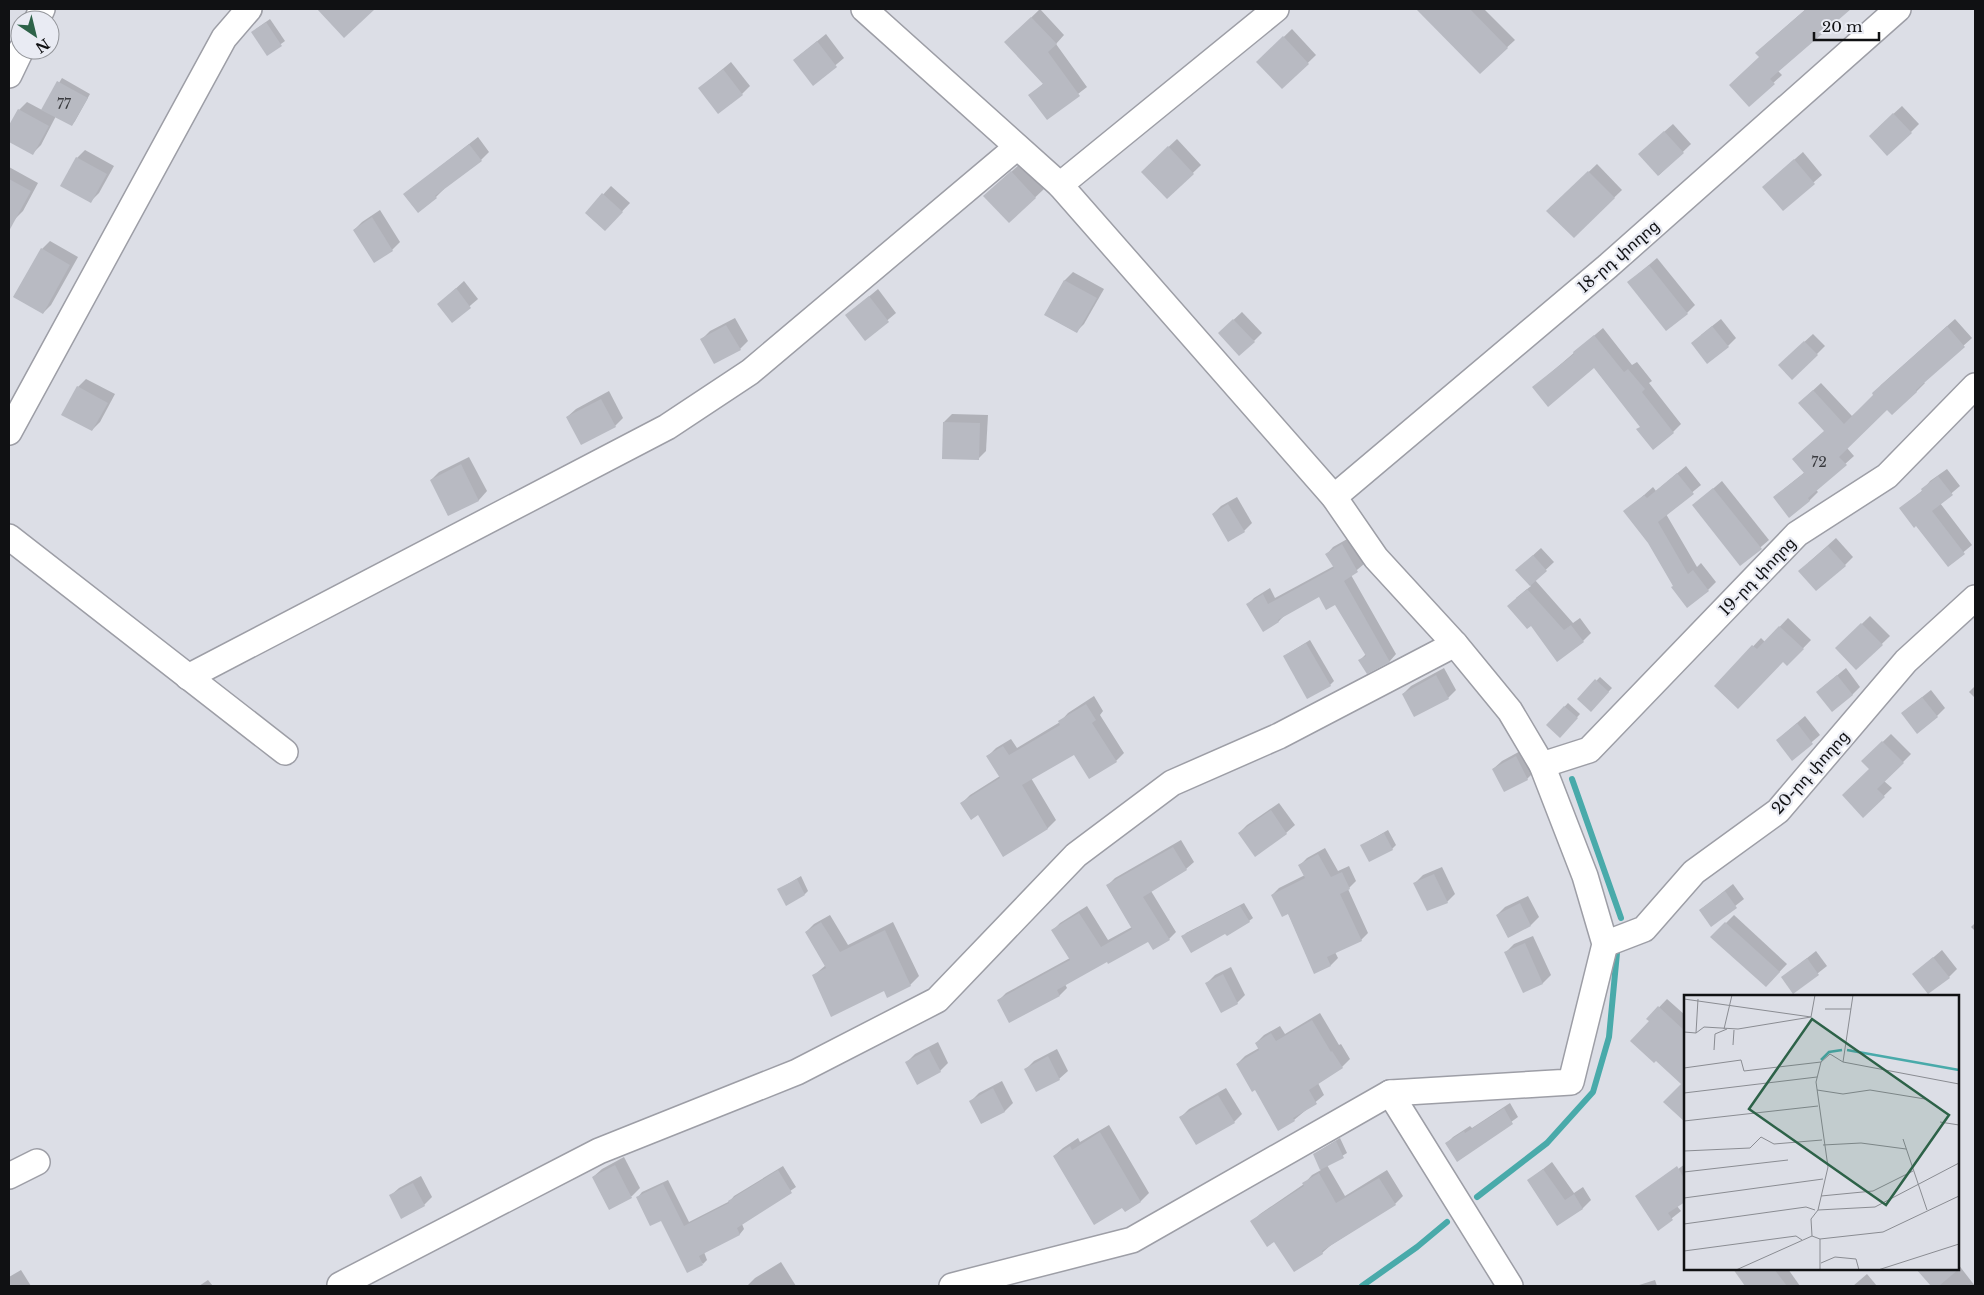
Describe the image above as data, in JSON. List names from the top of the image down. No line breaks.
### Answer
{"streets":{"street":["18-րդ փողոց","19-րդ փողոց","20-րդ փողոց"]},"house_numbers":["77","72"],"scale_bar":"20 m","north":"bottom right"}
